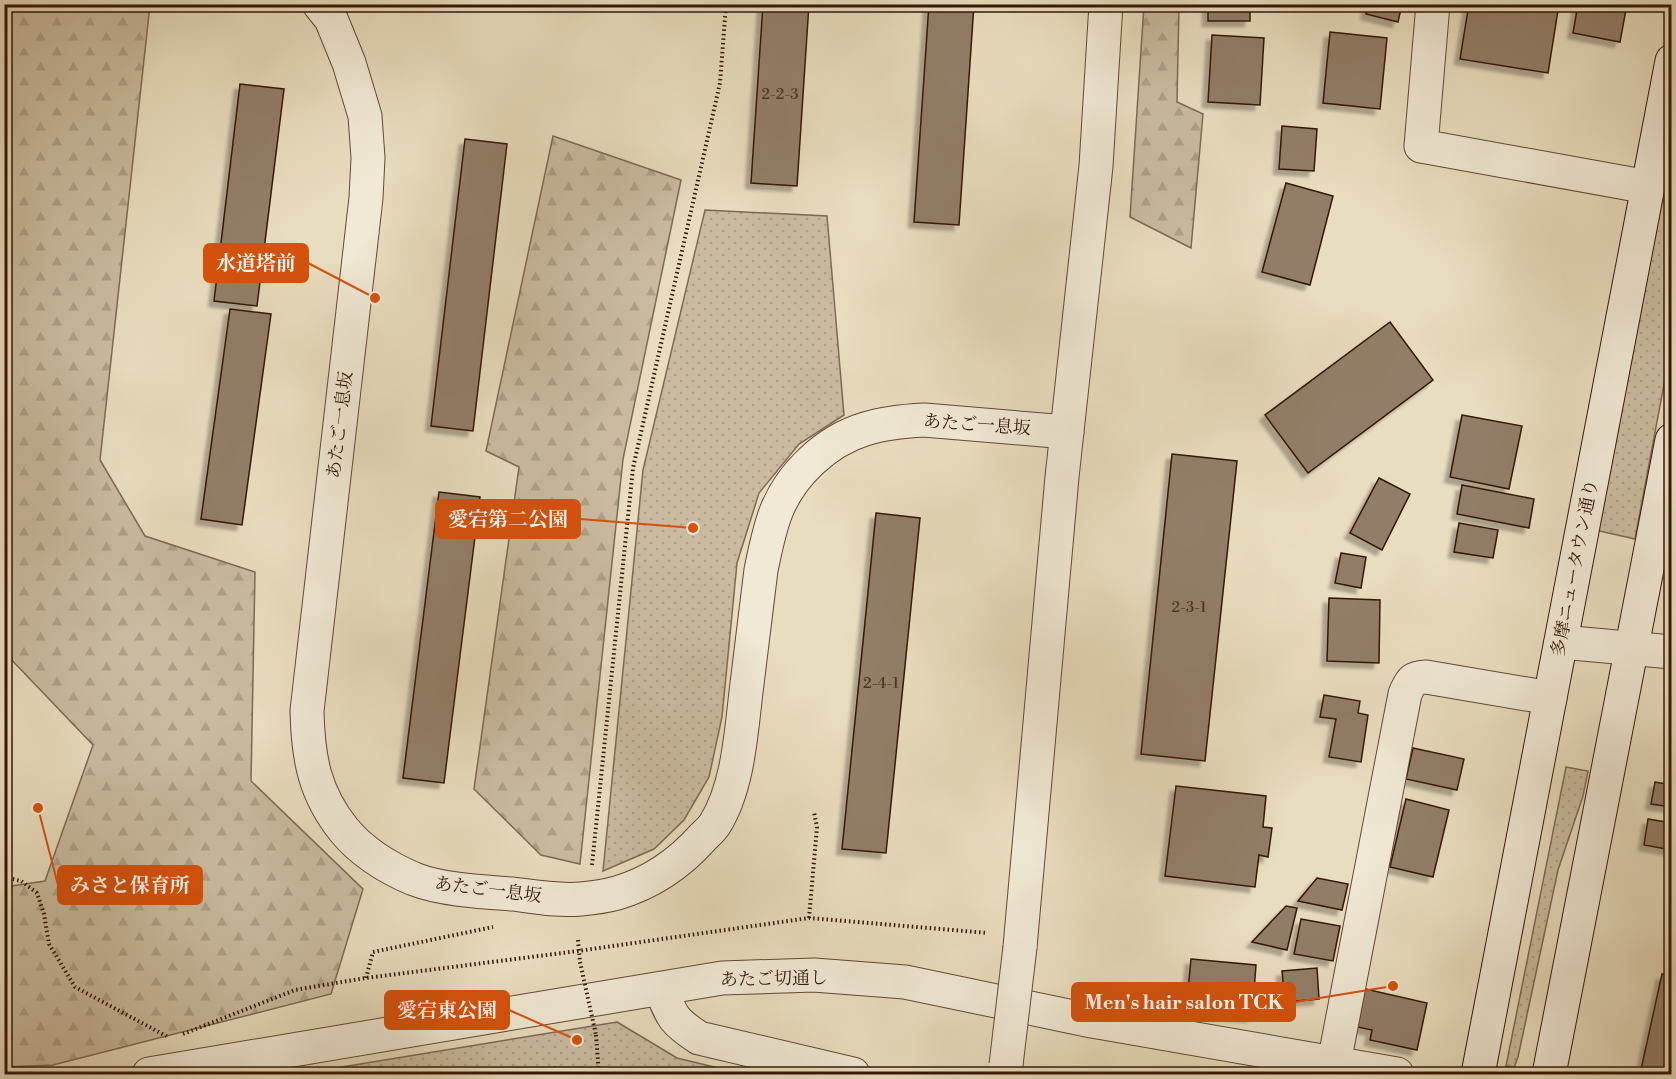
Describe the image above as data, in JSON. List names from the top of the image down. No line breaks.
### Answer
{"streets":{"street":["あたご一息坂","多摩ニュータウン通り","あたご切通し"]},"places":["水道塔前","愛宕第二公園","みさと保育所","Men's hair salon TCK","愛宕東公園"],"house_numbers":["2-2-3","2-3-1","2-4-1"]}
